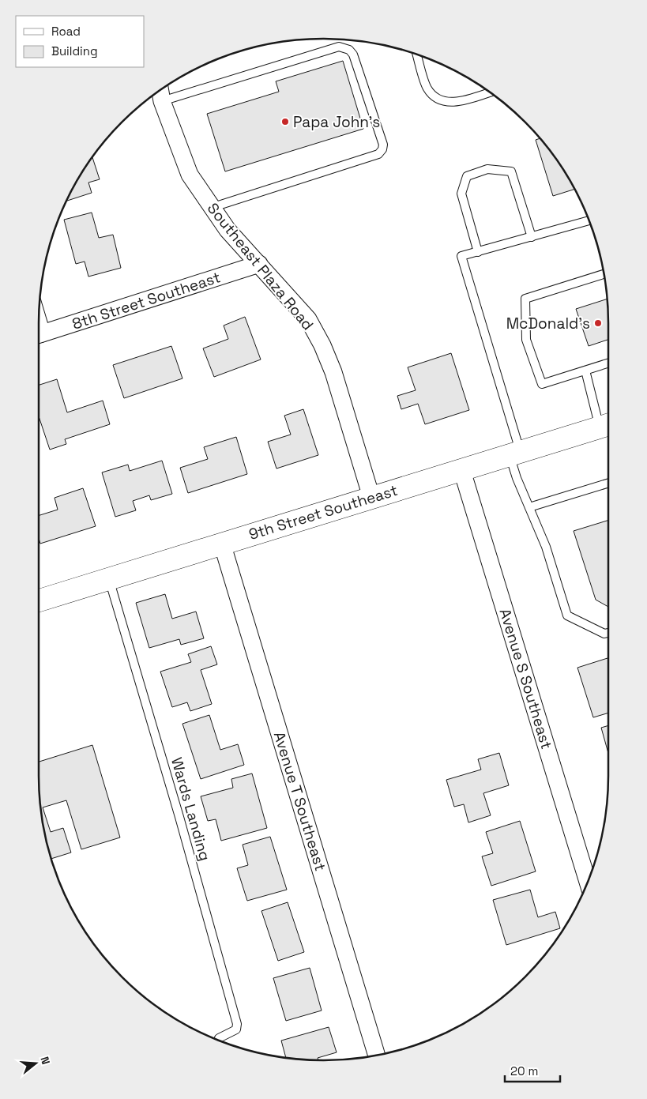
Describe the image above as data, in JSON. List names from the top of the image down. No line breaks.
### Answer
{"streets":{"street":["Southeast Plaza Road","8th Street Southeast","9th Street Southeast","Avenue S Southeast","Avenue T Southeast"],"lane":["Wards Landing"]},"crossings":[["Southeast Plaza Road","8th Street Southeast"],["Southeast Plaza Road","9th Street Southeast"],["9th Street Southeast","Avenue S Southeast"],["9th Street Southeast","Avenue T Southeast"],["9th Street Southeast","Wards Landing"]],"places":["Papa John's","McDonald's"],"legend":["Road","Building"],"scale_bar":"20 m","north":"right"}
